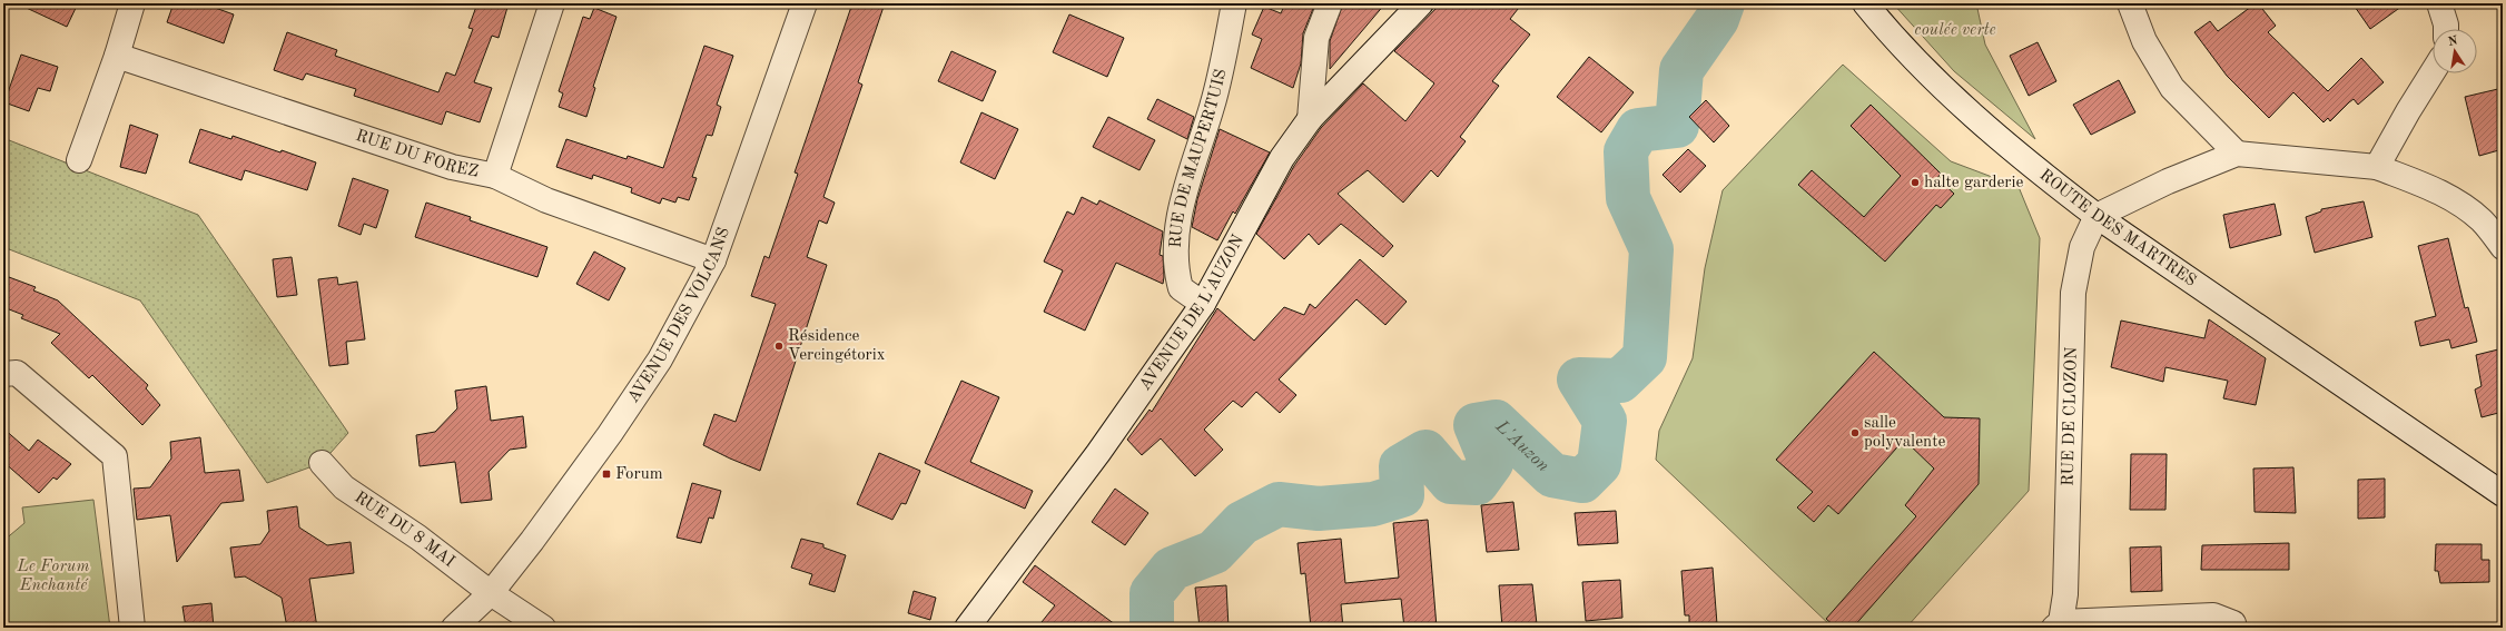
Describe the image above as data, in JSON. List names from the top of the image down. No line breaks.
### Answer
{"streets":{"street":["RUE DU FOREZ","RUE DE MAUPERTUIS","ROUTE DES MARTRES","AVENUE DE L'AUZON","AVENUE DES VOLCANS","RUE DE CLOZON","RUE DU 8 MAI"]},"crossings":[["RUE DU FOREZ","AVENUE DES VOLCANS"],["RUE DE MAUPERTUIS","AVENUE DE L'AUZON"],["ROUTE DES MARTRES","RUE DE CLOZON"],["AVENUE DES VOLCANS","RUE DU 8 MAI"]],"water":["L'Auzon"],"parks":["coulée verte","Le Forum Enchanté"],"places":{"other":["halte garderie","Résidence Vercingétorix","salle polyvalente"],"transit":["Forum"]},"north":"top"}
